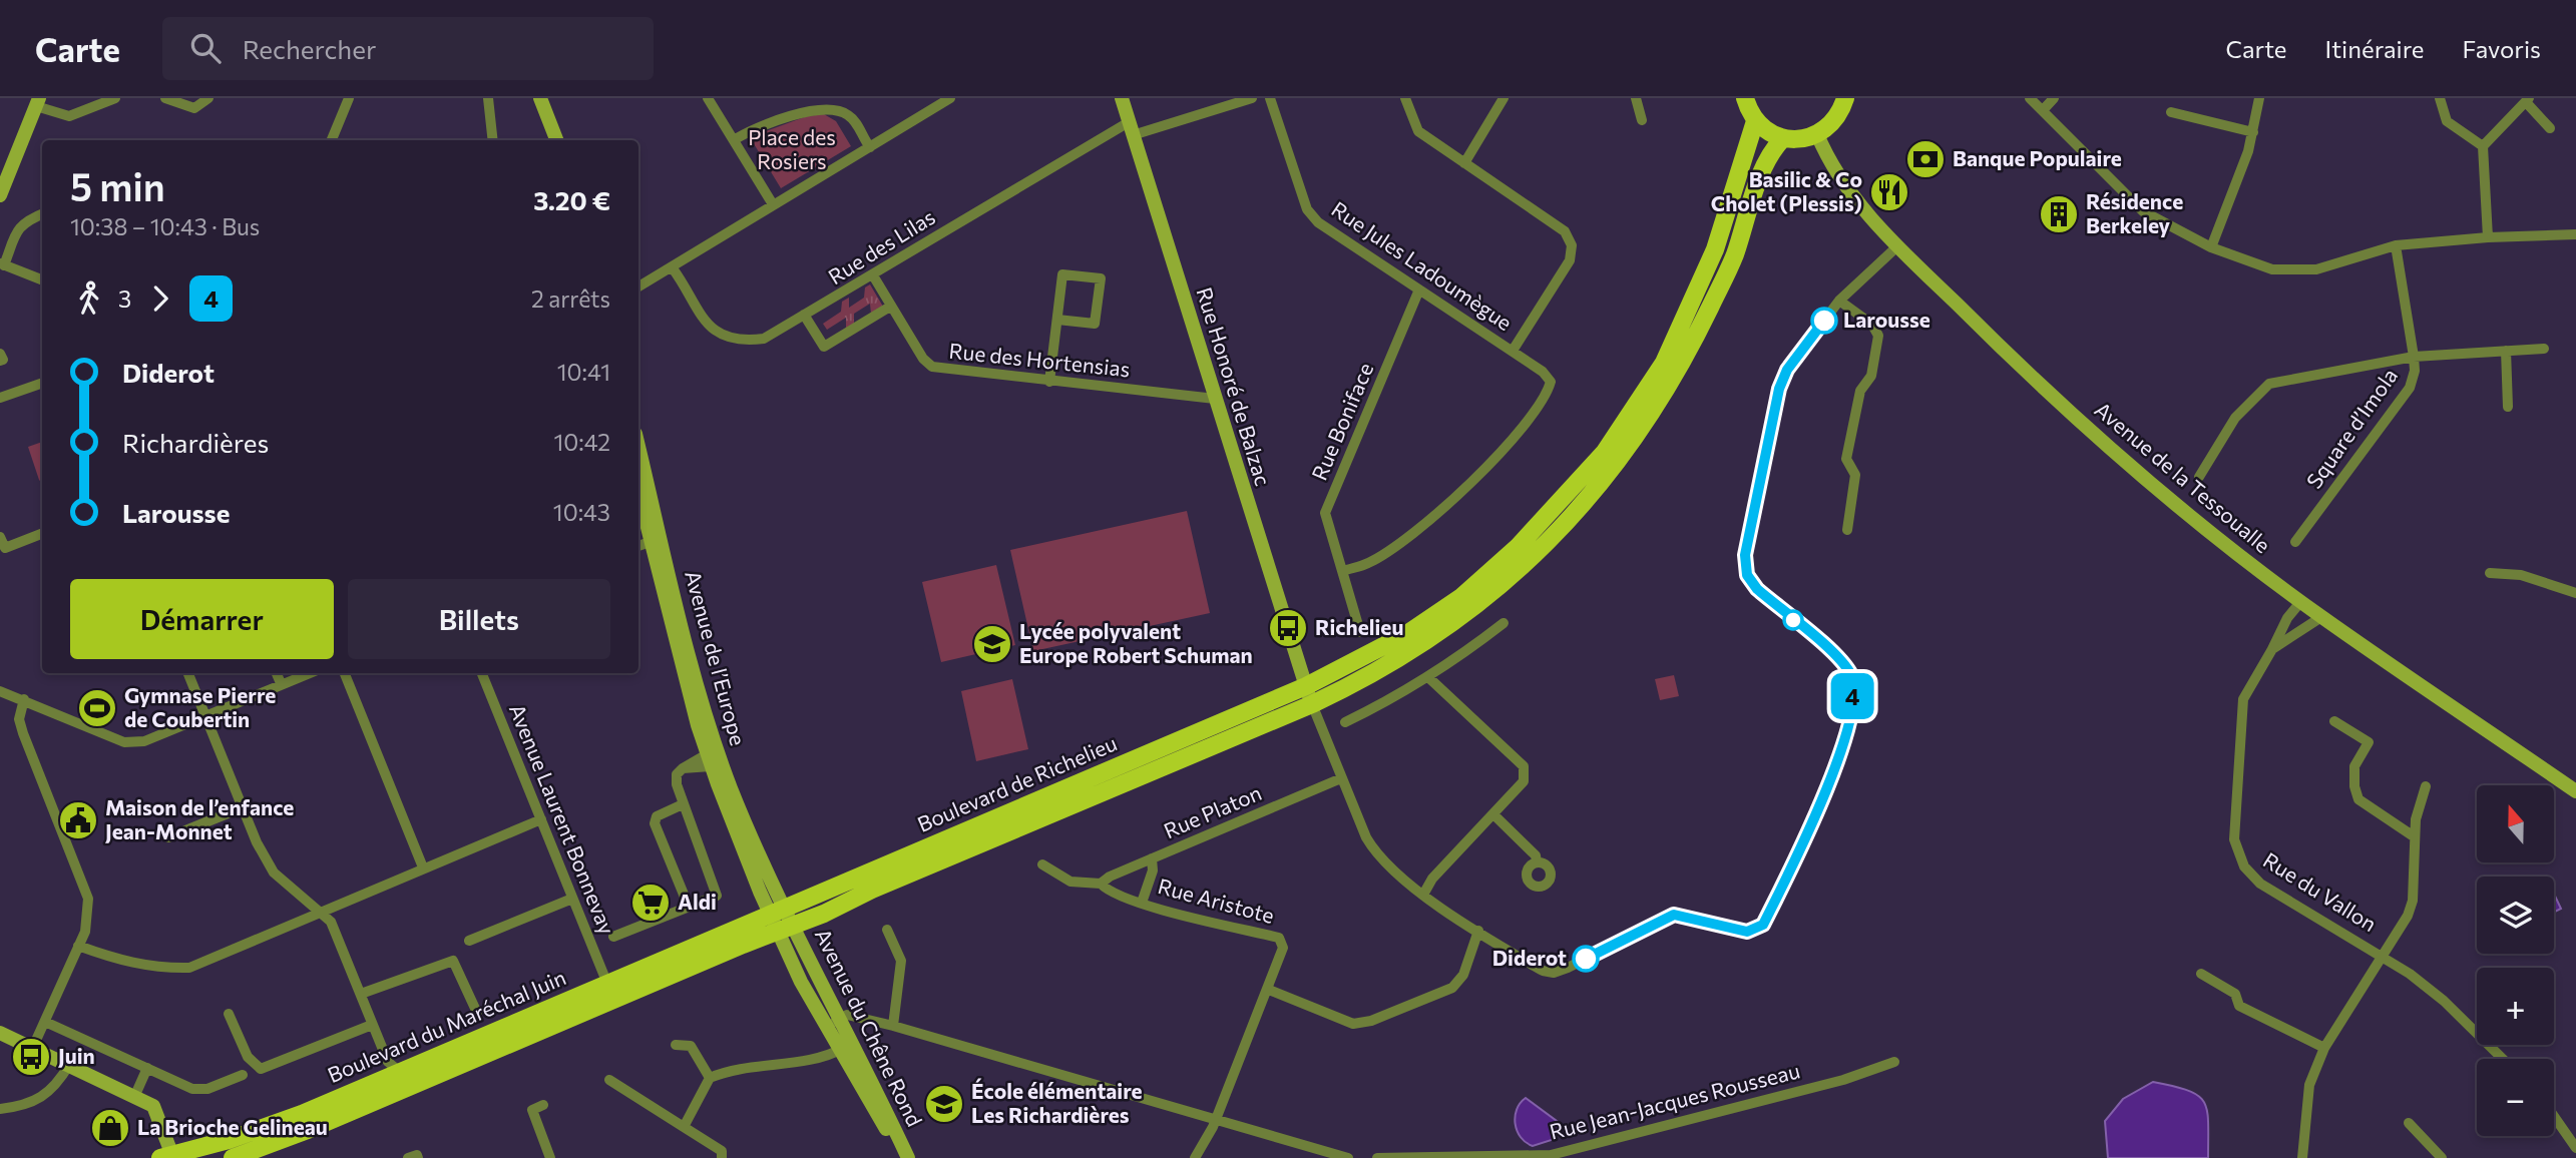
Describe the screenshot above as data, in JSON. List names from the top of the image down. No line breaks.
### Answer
{"streets":{"main road":["Rue Honoré de Balzac","Avenue de la Tessoualle","Avenue de l’Europe","Boulevard de Richelieu","Boulevard du Maréchal Juin","Avenue du Chêne Rond"],"street":["Rue des Lilas","Rue Jules Ladoumègue","Rue des Hortensias","Rue Boniface","Square d’Imola","Rue Platon","Avenue Laurent Bonnevay","Rue du Vallon","Rue Aristote","Rue Jean-Jacques Rousseau"]},"crossings":[["Rue des Lilas","Rue des Hortensias"],["Rue des Lilas","Rue Honoré de Balzac"],["Rue Jules Ladoumègue","Rue Boniface"],["Rue des Hortensias","Rue Honoré de Balzac"],["Rue Honoré de Balzac","Boulevard de Richelieu"],["Avenue de la Tessoualle","Rue du Vallon"],["Avenue de l’Europe","Boulevard de Richelieu"],["Avenue de l’Europe","Boulevard du Maréchal Juin"],["Avenue de l’Europe","Avenue du Chêne Rond"],["Boulevard de Richelieu","Boulevard du Maréchal Juin"],["Boulevard de Richelieu","Avenue du Chêne Rond"],["Rue Platon","Rue Aristote"],["Avenue Laurent Bonnevay","Boulevard du Maréchal Juin"],["Boulevard du Maréchal Juin","Avenue du Chêne Rond"]],"parks":["Place des Rosiers"],"places":{"bank":["Banque Populaire"],"restaurant":["Basilic & Co Cholet (Plessis)"],"building":["Résidence Berkeley"],"other":["Larousse","Diderot"],"bus stop":["Richelieu","Juin"],"school or university":["Lycée polyvalent Europe Robert Schuman","École élémentaire Les Richardières"],"sports":["Gymnase Pierre de Coubertin"],"public building":["Maison de l’enfance Jean-Monnet"],"supermarket":["Aldi"],"shop":["La Brioche Gelineau"]},"lines":["bus line 4"],"north":"top","page":{"header":"Carte","search":"Rechercher","nav":["Carte","Itinéraire","Favoris"],"on_map":"4","heading":["5 min","10:38 – 10:43 · Bus","3.20 €"],"legs":["3","4","2 arrêts"],"list":[{"name":"Diderot","value":"10:41"},{"name":"Richardières","value":"10:42"},{"name":"Larousse","value":"10:43"}],"buttons":["Démarrer","Billets"],"map_buttons":["+","−"]}}
